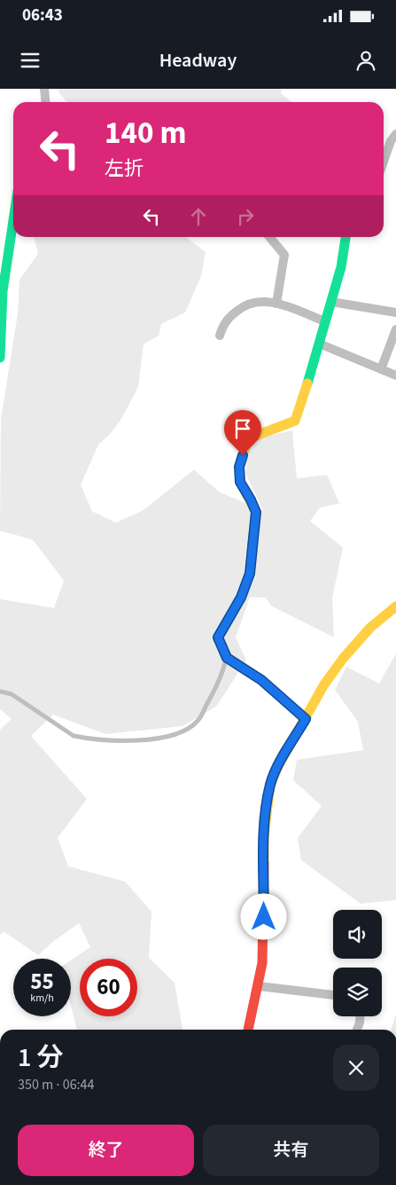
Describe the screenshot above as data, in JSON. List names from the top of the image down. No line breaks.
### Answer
{"page":{"status":"06:43","header":"Headway","turn":["140 m","左折"],"speed":"55 km/h","limit":"60","heading":["1 分","350 m · 06:44"],"buttons":["終了","共有"]}}
